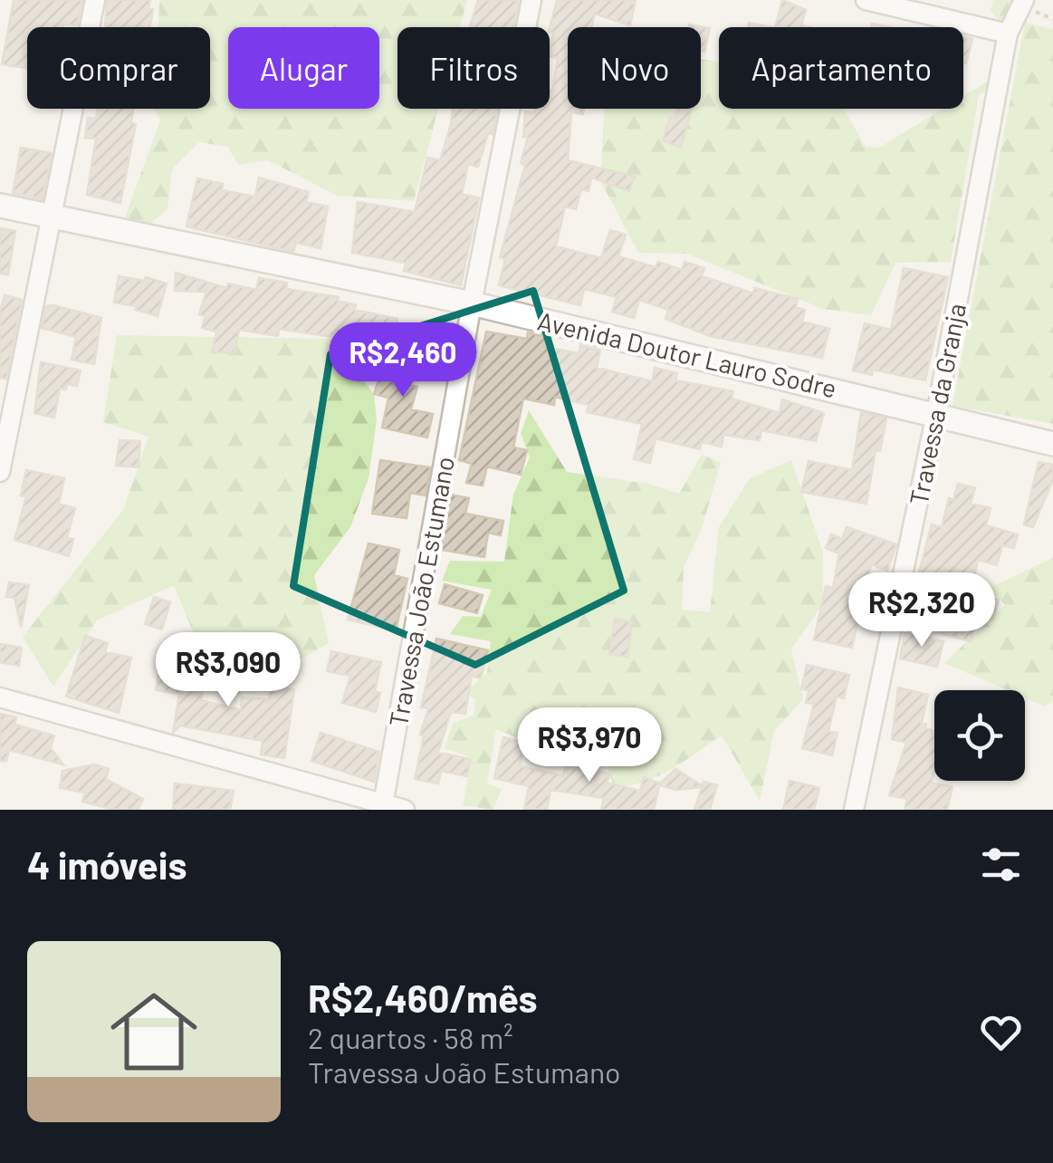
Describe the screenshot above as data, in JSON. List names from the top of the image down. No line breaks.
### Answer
{"streets":{"street":["Avenida Doutor Lauro Sodre","Travessa da Granja","Travessa João Estumano"]},"crossings":[["Avenida Doutor Lauro Sodre","Travessa da Granja"],["Avenida Doutor Lauro Sodre","Travessa João Estumano"]],"page":{"chip":["Comprar","Alugar","Filtros","Novo","Apartamento"],"price":["R$2,460","R$2,320","R$3,090","R$3,970"],"heading":"4 imóveis","list":[{"name":"R$2,460/mês","note":"2 quartos · 58 m² · Travessa João Estumano"}]}}
